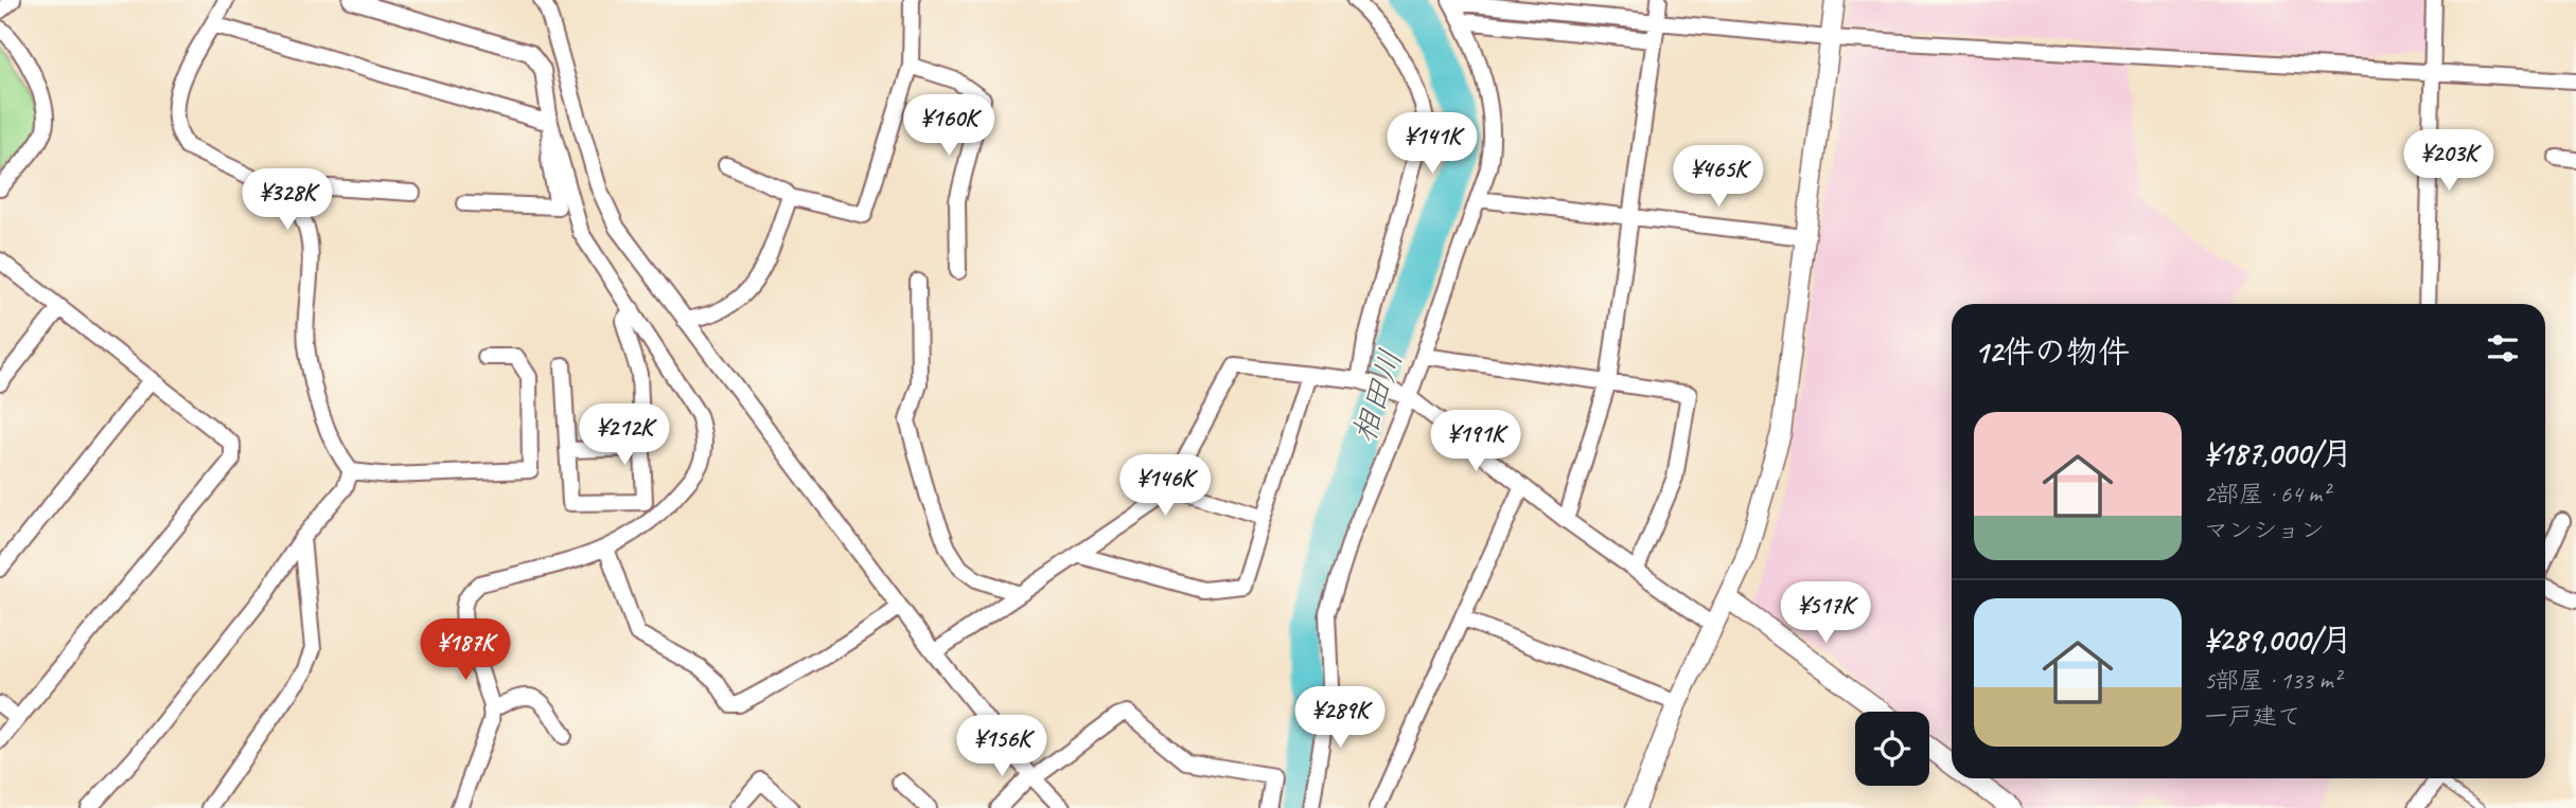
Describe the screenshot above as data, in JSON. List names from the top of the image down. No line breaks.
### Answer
{"water":["相田川"],"page":{"price":["¥160K","¥141K","¥203K","¥465K","¥328K","¥212K","¥191K","¥146K","¥517K","¥187K","¥289K","¥156K"],"heading":"12件の物件","list":[{"name":"¥187,000/月","note":"2部屋 · 64 m² · マンション"},{"name":"¥289,000/月","note":"5部屋 · 133 m² · 一戸建て"}]}}
